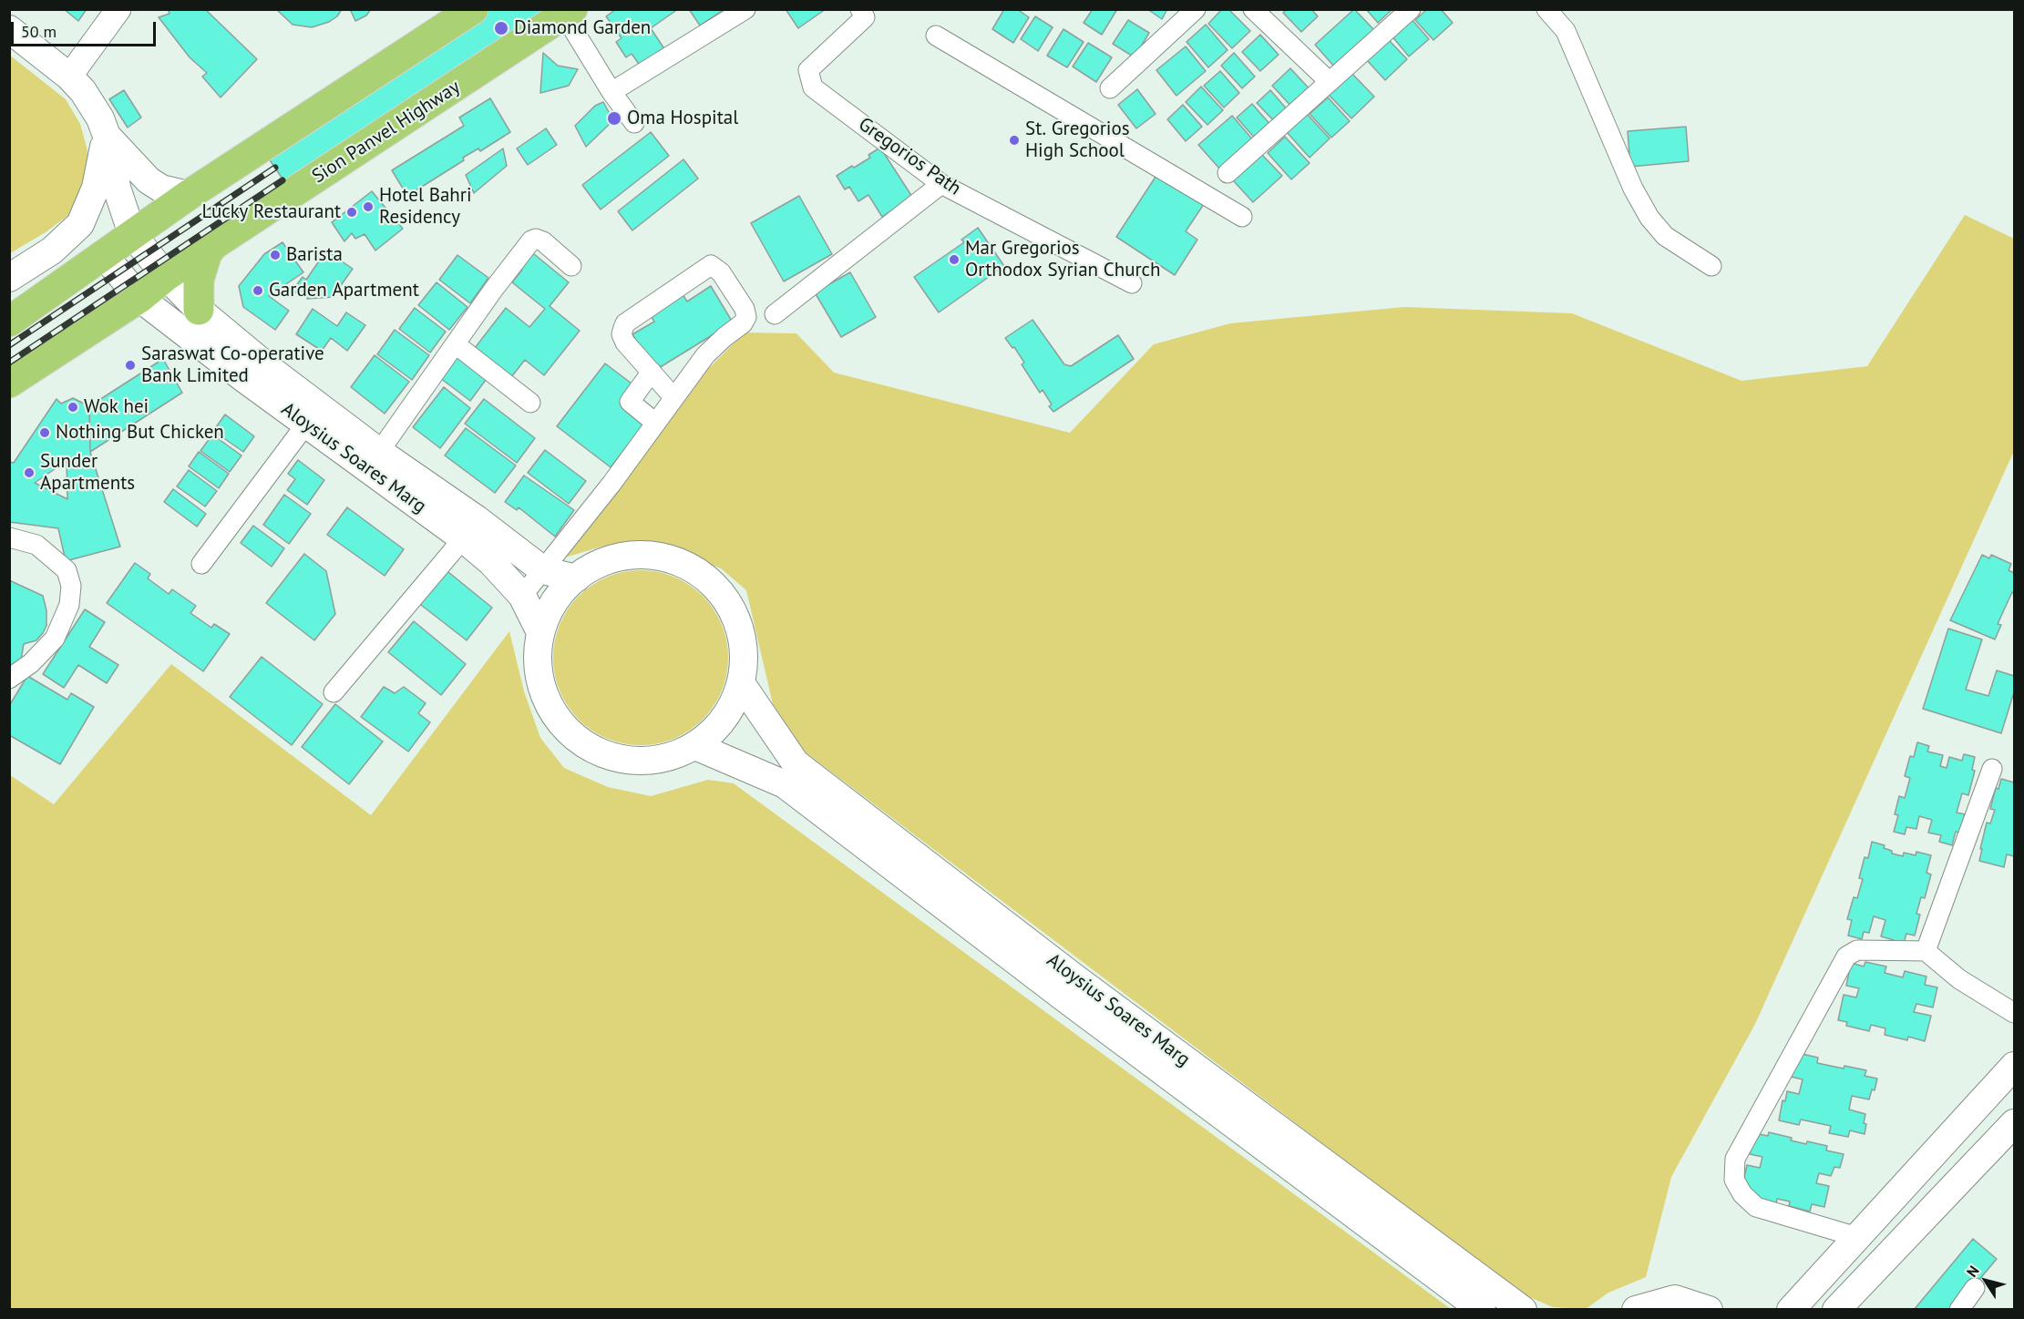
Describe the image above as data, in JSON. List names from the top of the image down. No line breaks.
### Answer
{"streets":{"highway":["Sion Panvel Highway"],"main road":["Aloysius Soares Marg"],"street":["Gregorios Path"]},"crossings":[["Sion Panvel Highway","Aloysius Soares Marg"]],"places":["Diamond Garden","Oma Hospital","St. Gregorios High School","Hotel Bahri Residency","Lucky Restaurant","Barista","Mar Gregorios Orthodox Syrian Church","Garden Apartment","Saraswat Co-operative Bank Limited","Wok hei","Nothing But Chicken","Sunder Apartments"],"scale_bar":"50 m","north":"top left"}
